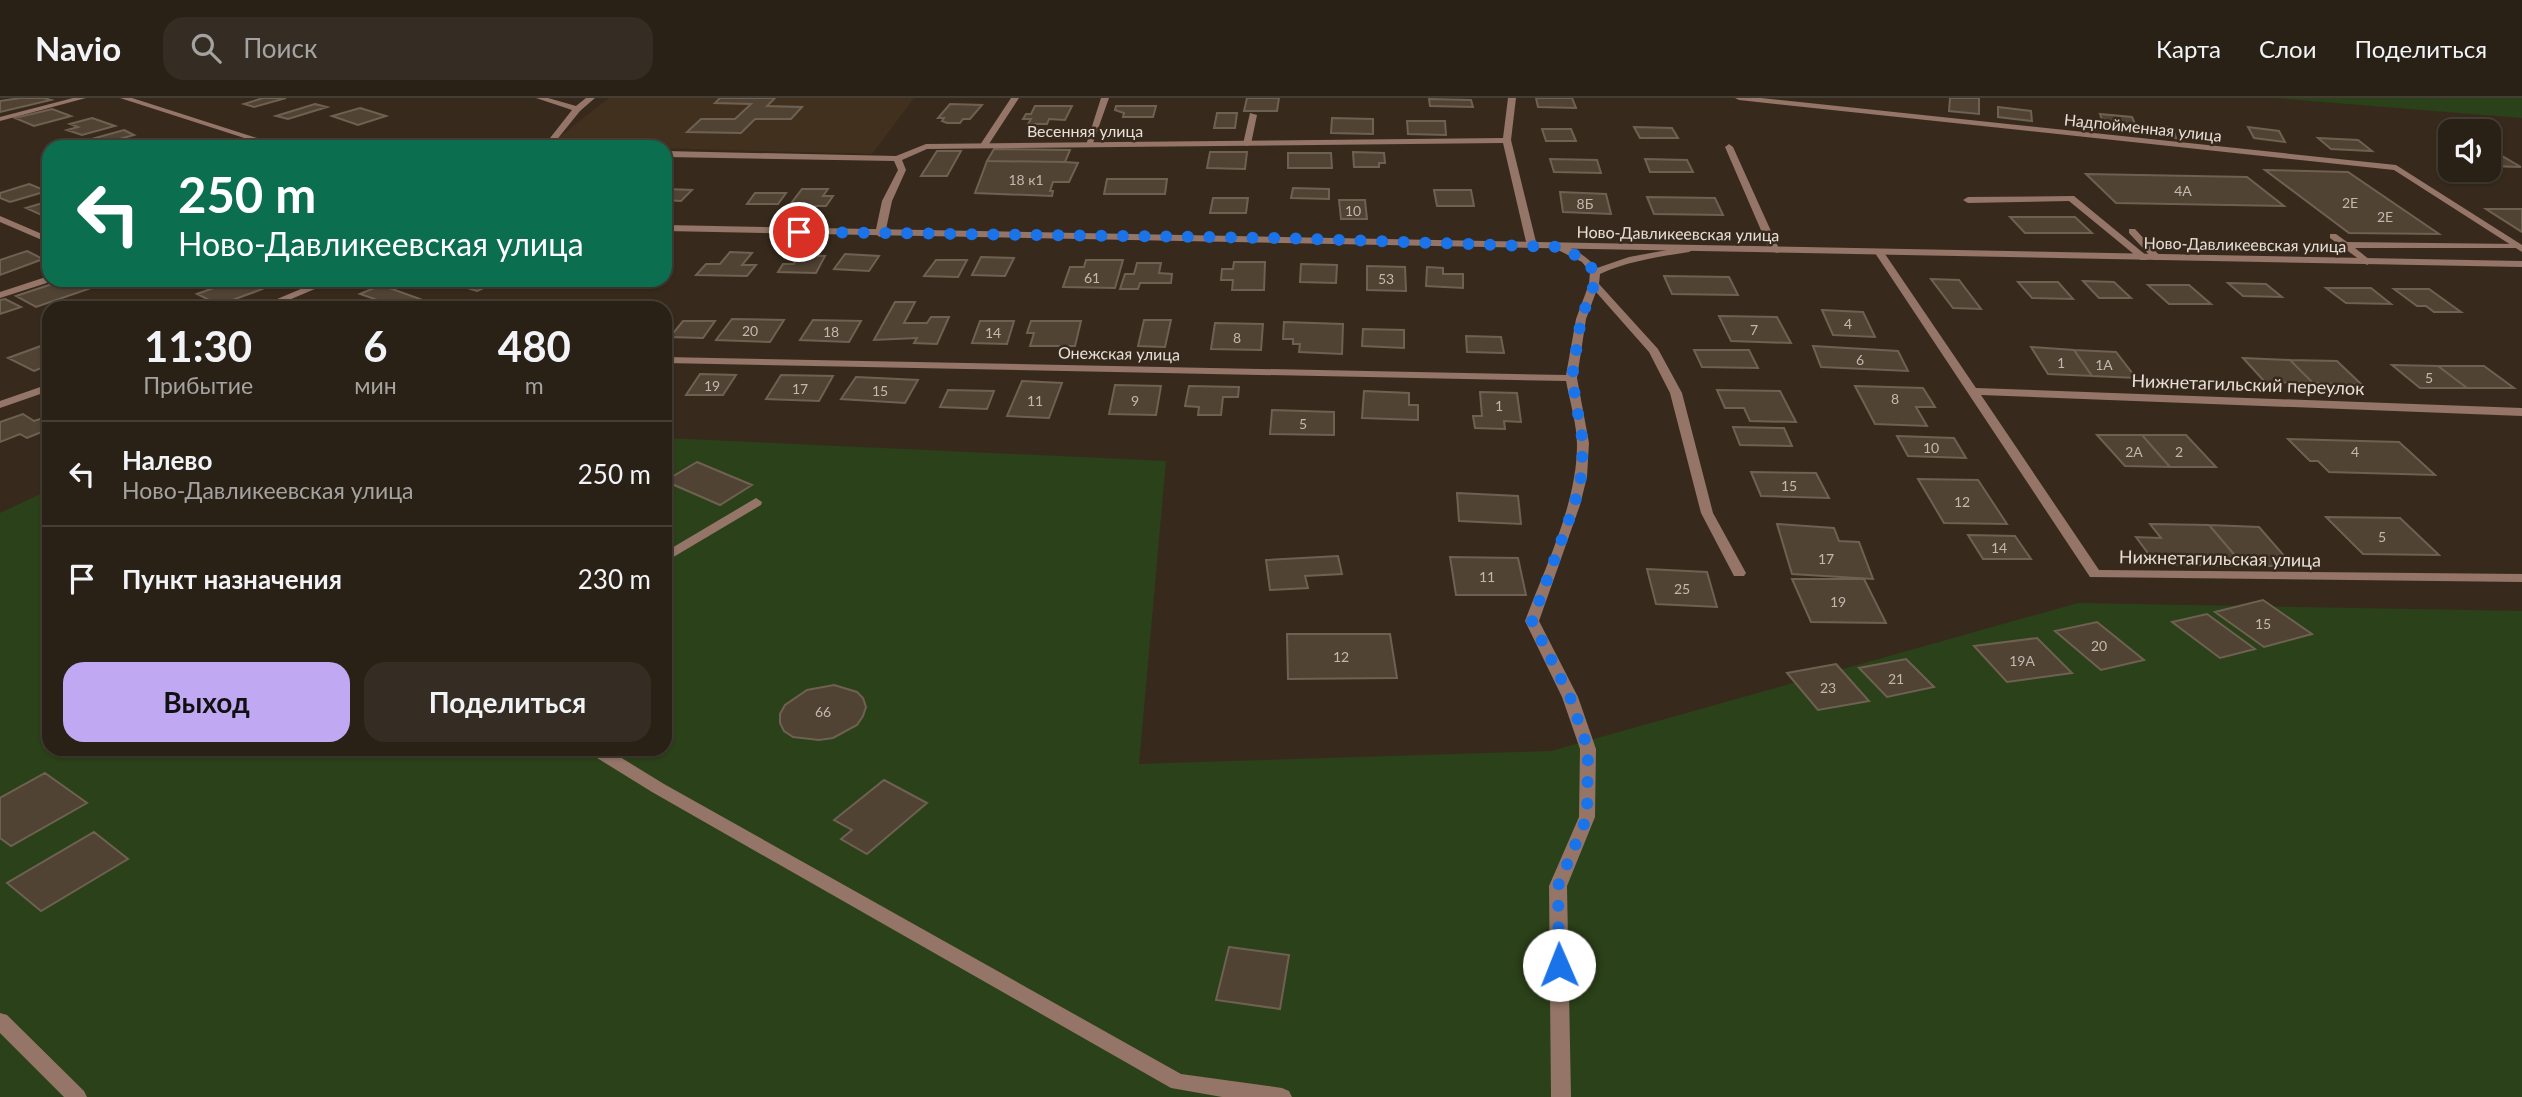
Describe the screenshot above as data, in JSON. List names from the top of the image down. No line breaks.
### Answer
{"streets":{"street":["Надпойменная улица","Весенняя улица","Ново-Давликеевская улица","Онежская улица","Нижнетагильский переулок","Нижнетагильская улица"]},"crossings":[["Ново-Давликеевская улица","Нижнетагильская улица"],["Нижнетагильский переулок","Нижнетагильская улица"]],"house_numbers":["18 к1","4А","2Е","8Б","10","2Е","61","53","4","7","20","18","14","8","6","1","1А","5","19","17","15","8","11","9","1","5","10","2А","2","4","15","12","5","14","17","11","25","19","15","20","12","19А","21","23","66"],"page":{"header":"Navio","search":"Поиск","nav":["Карта","Слои","Поделиться"],"turn":["250 m","Ново-Давликеевская улица"],"eta":["11:30","Прибытие","6","мин","480","m"],"list":[{"name":"Налево","note":"Ново-Давликеевская улица","value":"250 m"},{"name":"Пункт назначения","value":"230 m"}],"buttons":["Выход","Поделиться"]}}
